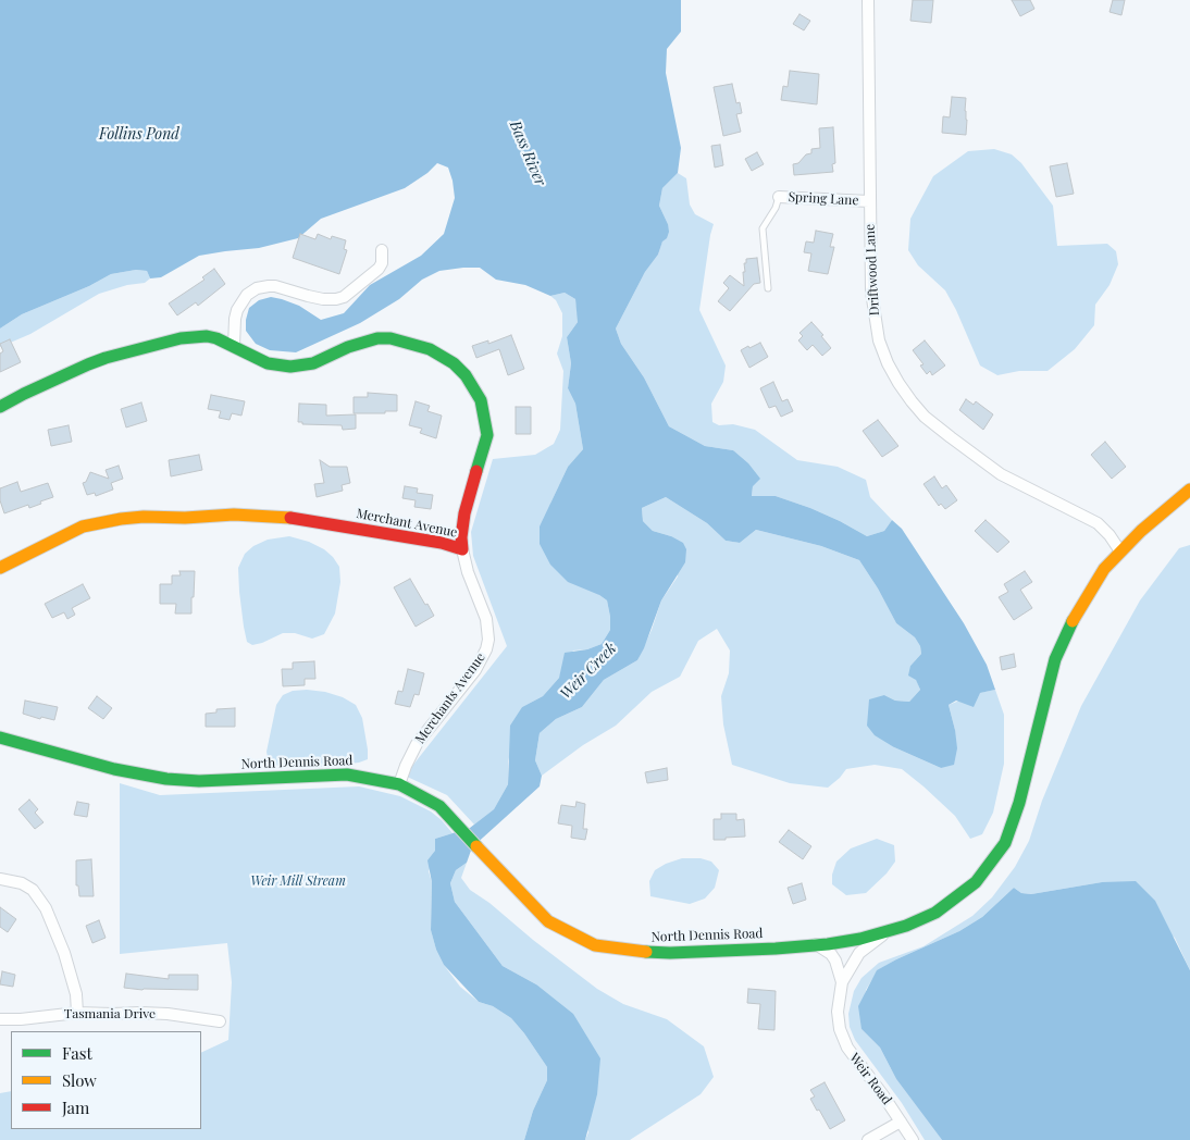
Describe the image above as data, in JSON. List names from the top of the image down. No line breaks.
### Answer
{"streets":{"main road":["Merchant Avenue","North Dennis Road"],"street":["Spring Lane","Driftwood Lane","Merchants Avenue","Tasmania Drive","Weir Road"]},"crossings":[["Spring Lane","Driftwood Lane"],["Driftwood Lane","North Dennis Road"],["Merchant Avenue","Merchants Avenue"],["Merchants Avenue","North Dennis Road"],["North Dennis Road","Weir Road"]],"water":["Follins Pond","Bass River","Weir Creek"],"parks":["Weir Mill Stream"],"legend":["Fast","Slow","Jam"]}
